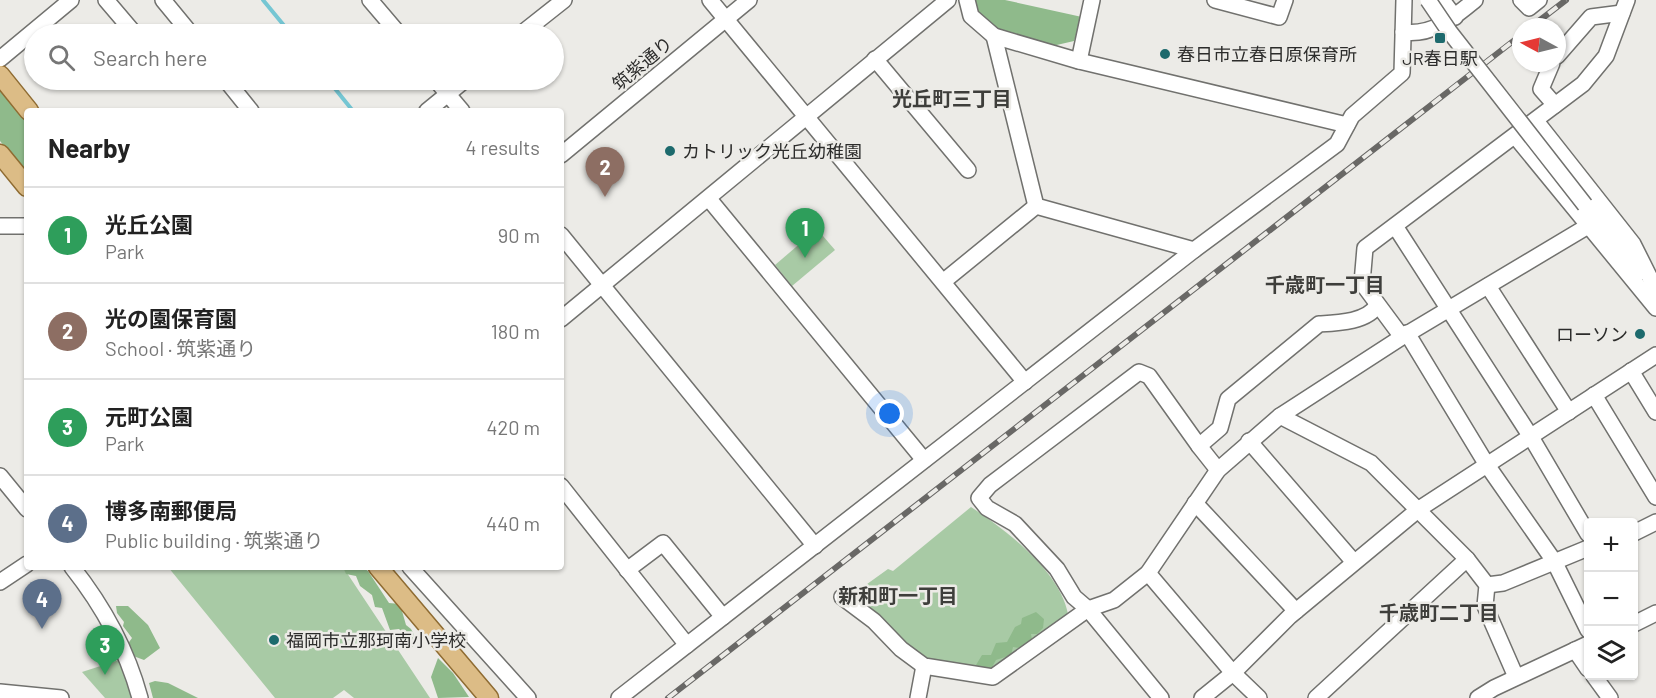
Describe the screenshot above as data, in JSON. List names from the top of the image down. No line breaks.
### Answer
{"streets":{"street":["筑紫通り"]},"districts":["光丘町三丁目","千歳町一丁目","新和町一丁目","千歳町二丁目"],"places":{"transit":["JR春日駅"],"other":["春日市立春日原保育所","カトリック光丘幼稚園","ローソン","福岡市立那珂南小学校"]},"north":"left","page":{"search":"Search here","heading":["Nearby","4 results"],"pins":["2","1","4","3"],"list":[{"mark":"1","name":"光丘公園","note":"Park","value":"90 m"},{"mark":"2","name":"光の園保育園","note":"School · 筑紫通り","value":"180 m"},{"mark":"3","name":"元町公園","note":"Park","value":"420 m"},{"mark":"4","name":"博多南郵便局","note":"Public building · 筑紫通り","value":"440 m"}],"map_buttons":["+","−"]}}
